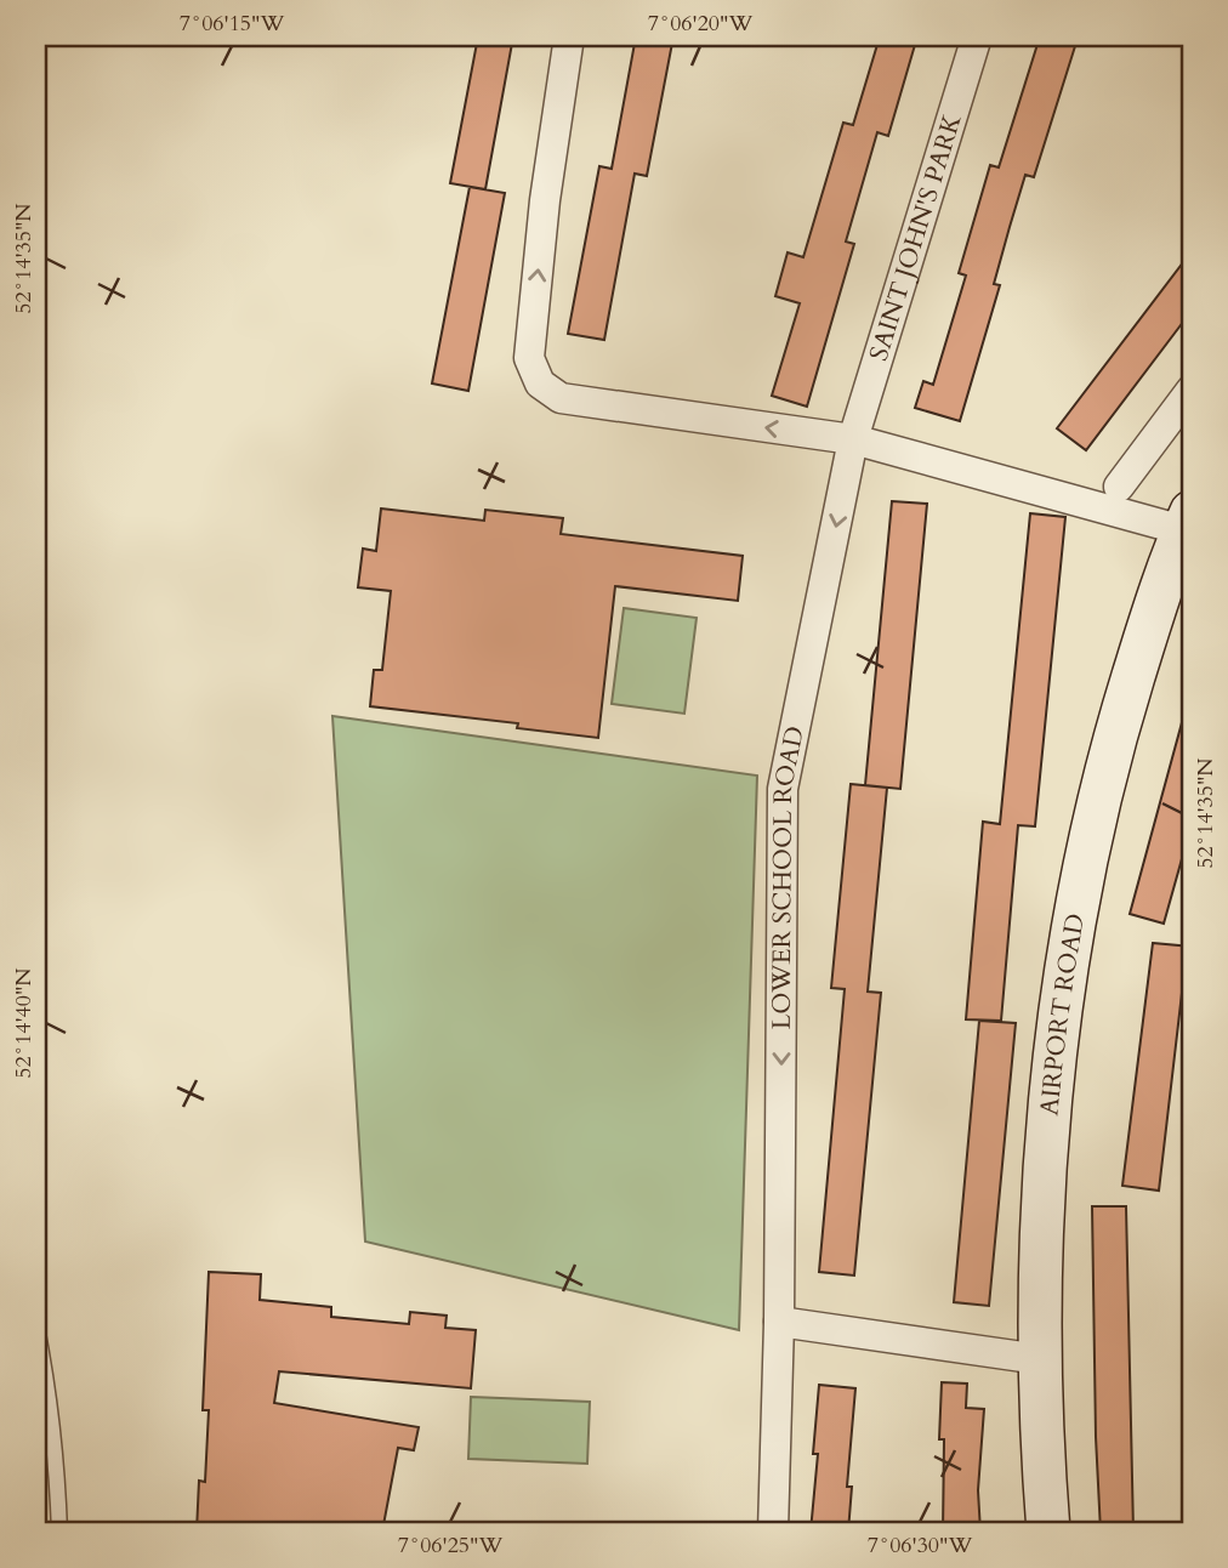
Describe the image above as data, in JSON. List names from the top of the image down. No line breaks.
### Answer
{"streets":{"main road":["AIRPORT ROAD"],"street":["SAINT JOHN'S PARK","LOWER SCHOOL ROAD"]},"crossings":[["SAINT JOHN'S PARK","LOWER SCHOOL ROAD"]],"one_way":["LOWER SCHOOL ROAD"],"coordinates":["7°06'15\"W","7°06'20\"W","52°14'35\"N","52°14'40\"N","7°06'25\"W","7°06'30\"W"]}
